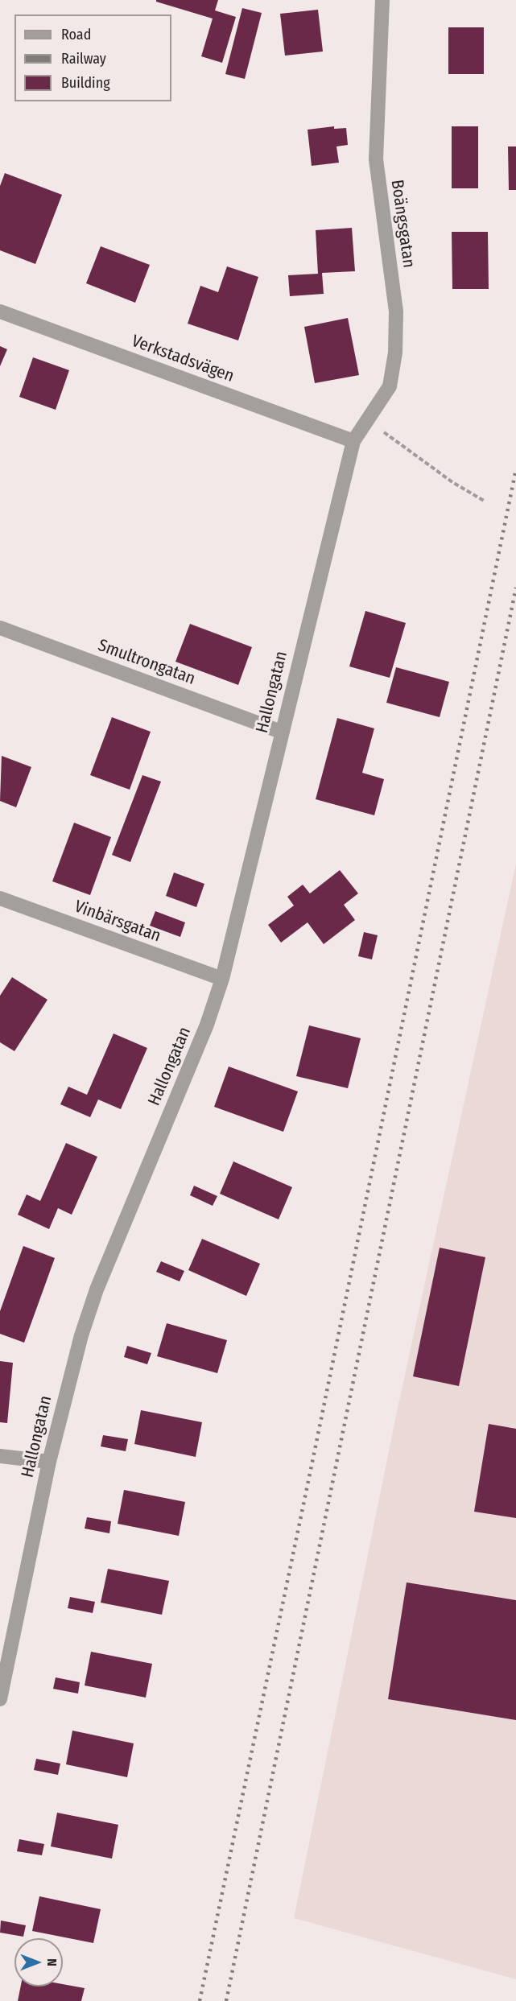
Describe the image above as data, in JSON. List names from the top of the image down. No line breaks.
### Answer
{"streets":{"street":["Boängsgatan","Verkstadsvägen","Smultrongatan","Hallongatan","Vinbärsgatan"]},"crossings":[["Boängsgatan","Verkstadsvägen"],["Boängsgatan","Hallongatan"],["Verkstadsvägen","Hallongatan"],["Smultrongatan","Hallongatan"],["Hallongatan","Vinbärsgatan"]],"legend":["Road","Railway","Building"],"north":"right"}
